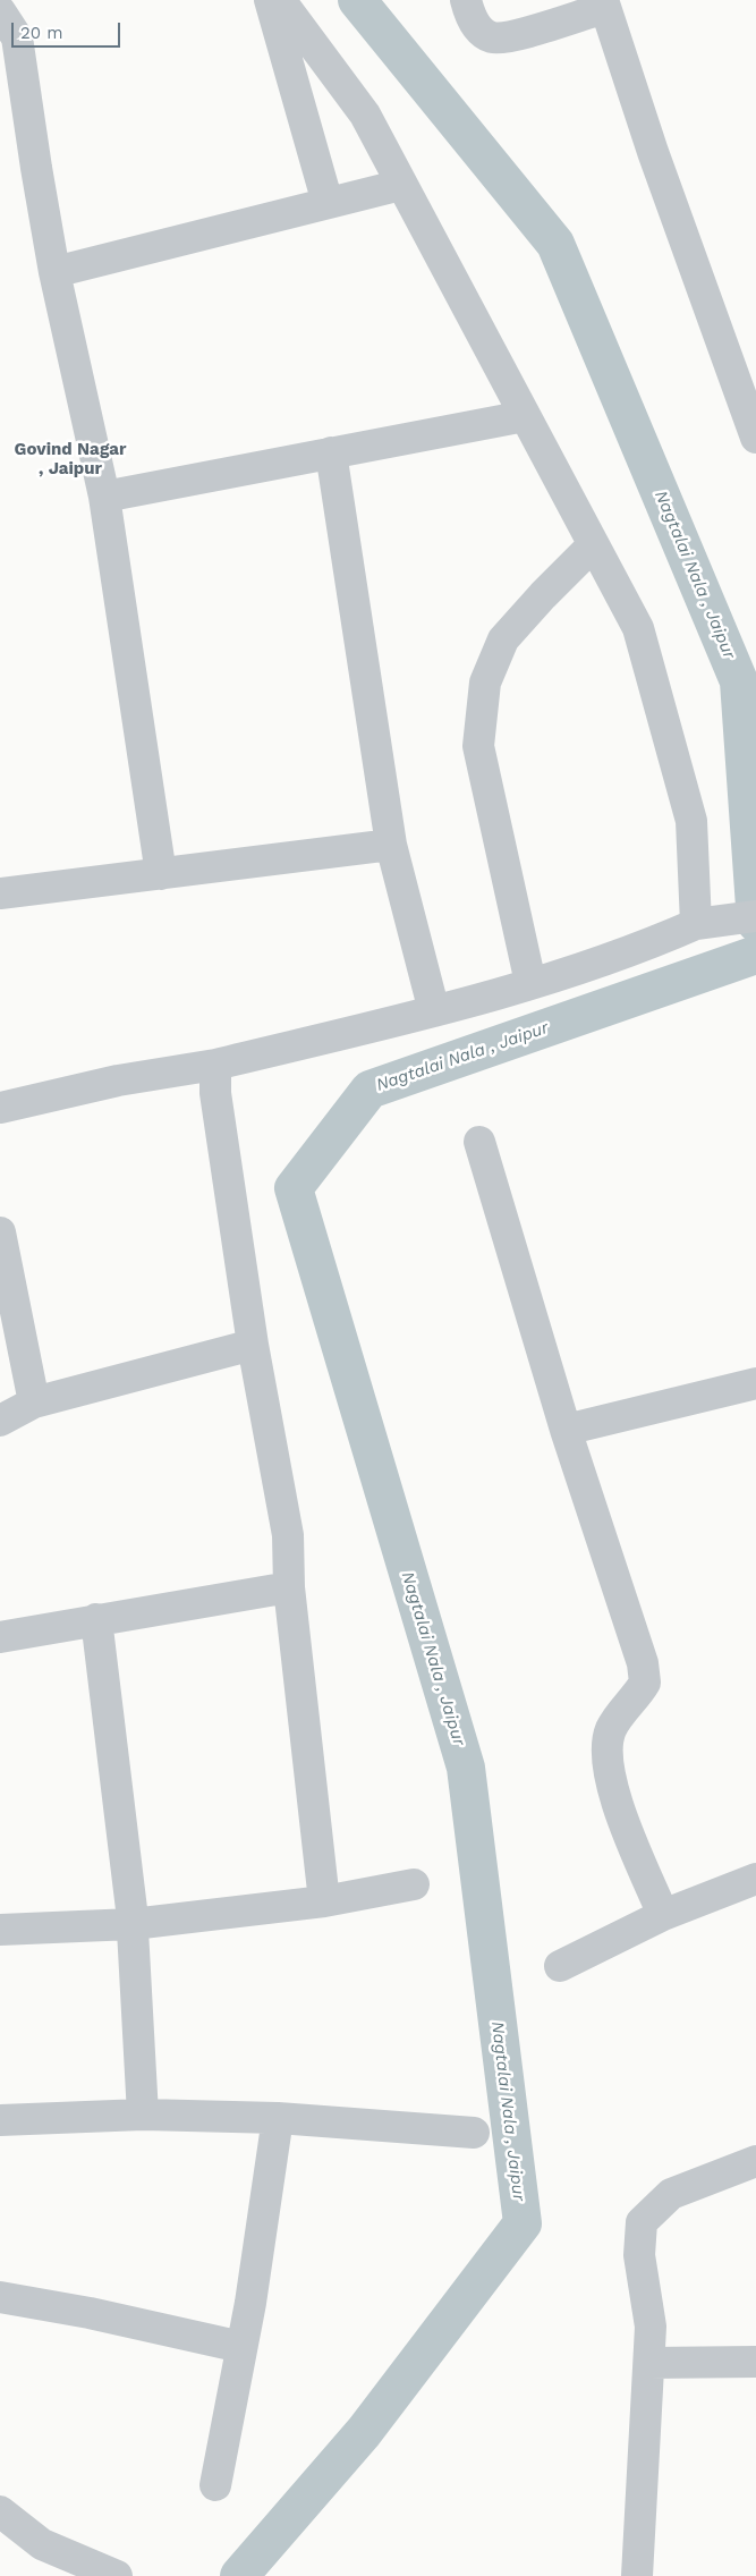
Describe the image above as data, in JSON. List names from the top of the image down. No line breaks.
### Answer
{"districts":["Govind Nagar , Jaipur"],"water":["Nagtalai Nala , Jaipur"],"scale_bar":"20 m"}
